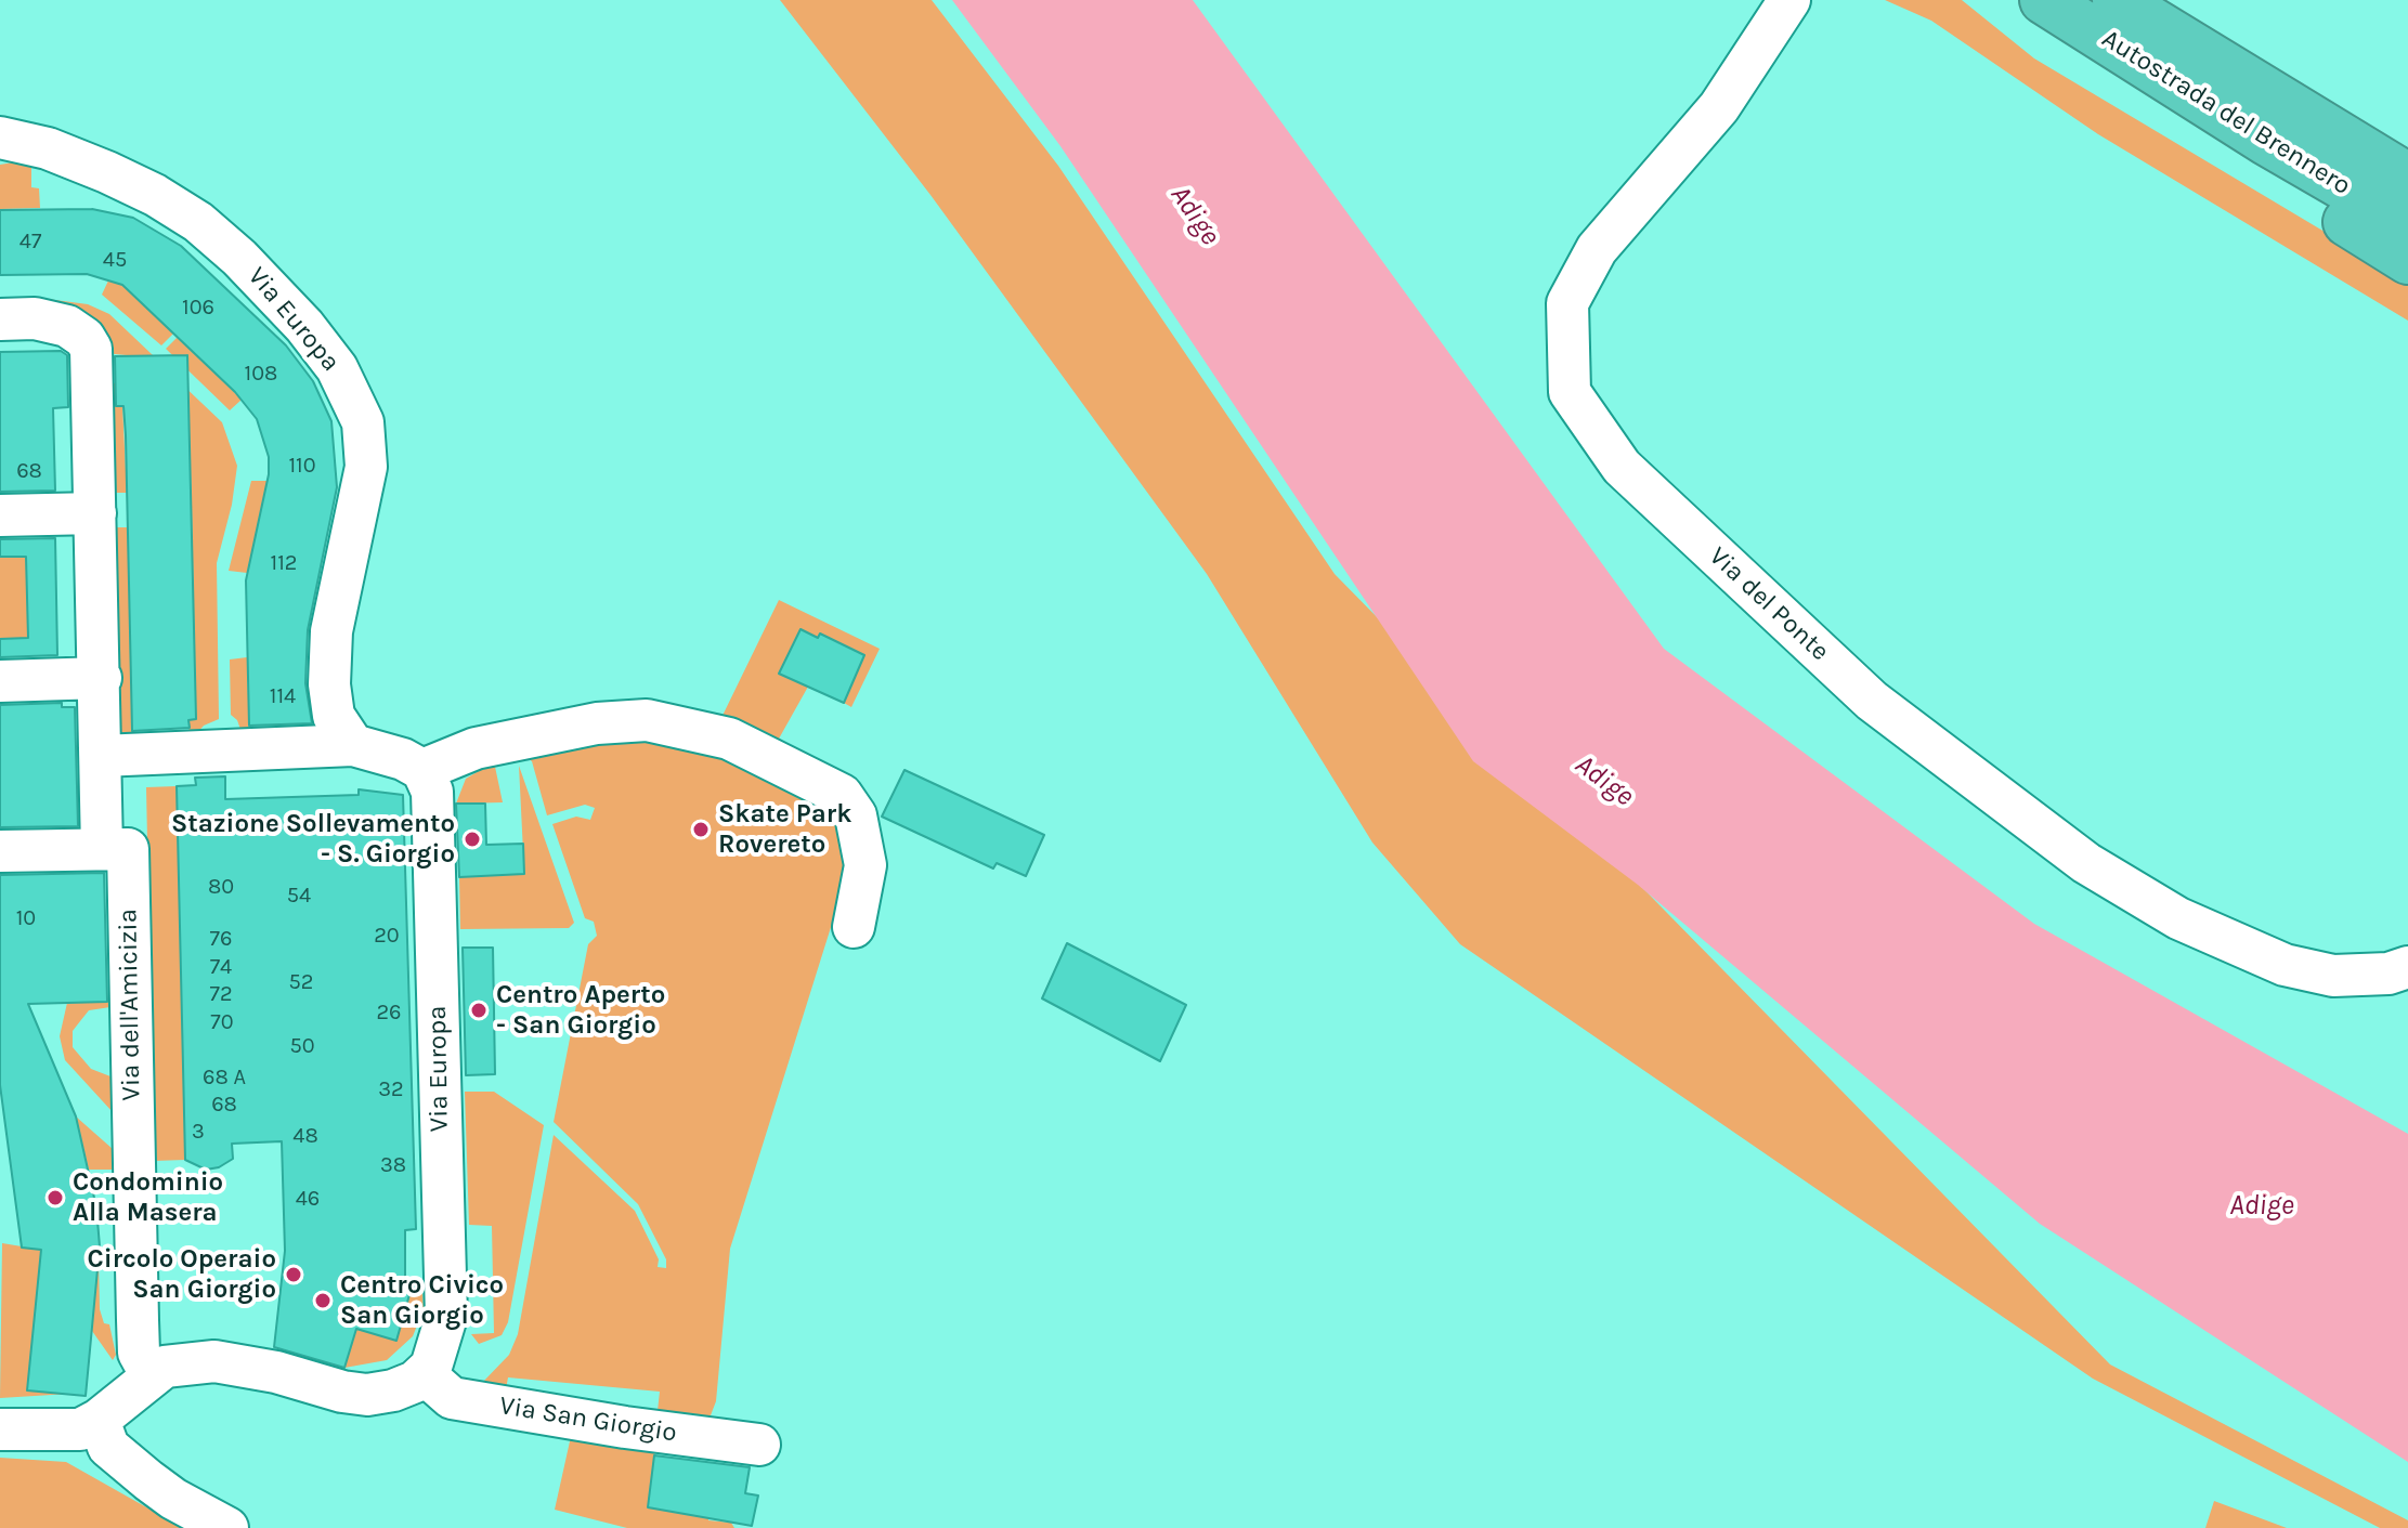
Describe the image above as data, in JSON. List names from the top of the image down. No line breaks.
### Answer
{"streets":{"highway":["Autostrada del Brennero"],"street":["Via Europa","Via del Ponte","Via dell'Amicizia","Via San Giorgio"]},"crossings":[["Via Europa","Via San Giorgio"]],"water":["Adige"],"places":["Skate Park Rovereto","Stazione Sollevamento - S. Giorgio","Centro Aperto - San Giorgio","Condominio Alla Masera","Circolo Operaio San Giorgio","Centro Civico San Giorgio"],"house_numbers":["47","45","106","108","110","68","112","114","80","54","10","20","76","74","52","72","26","70","50","68 A","32","68","3","48","38","46"]}
